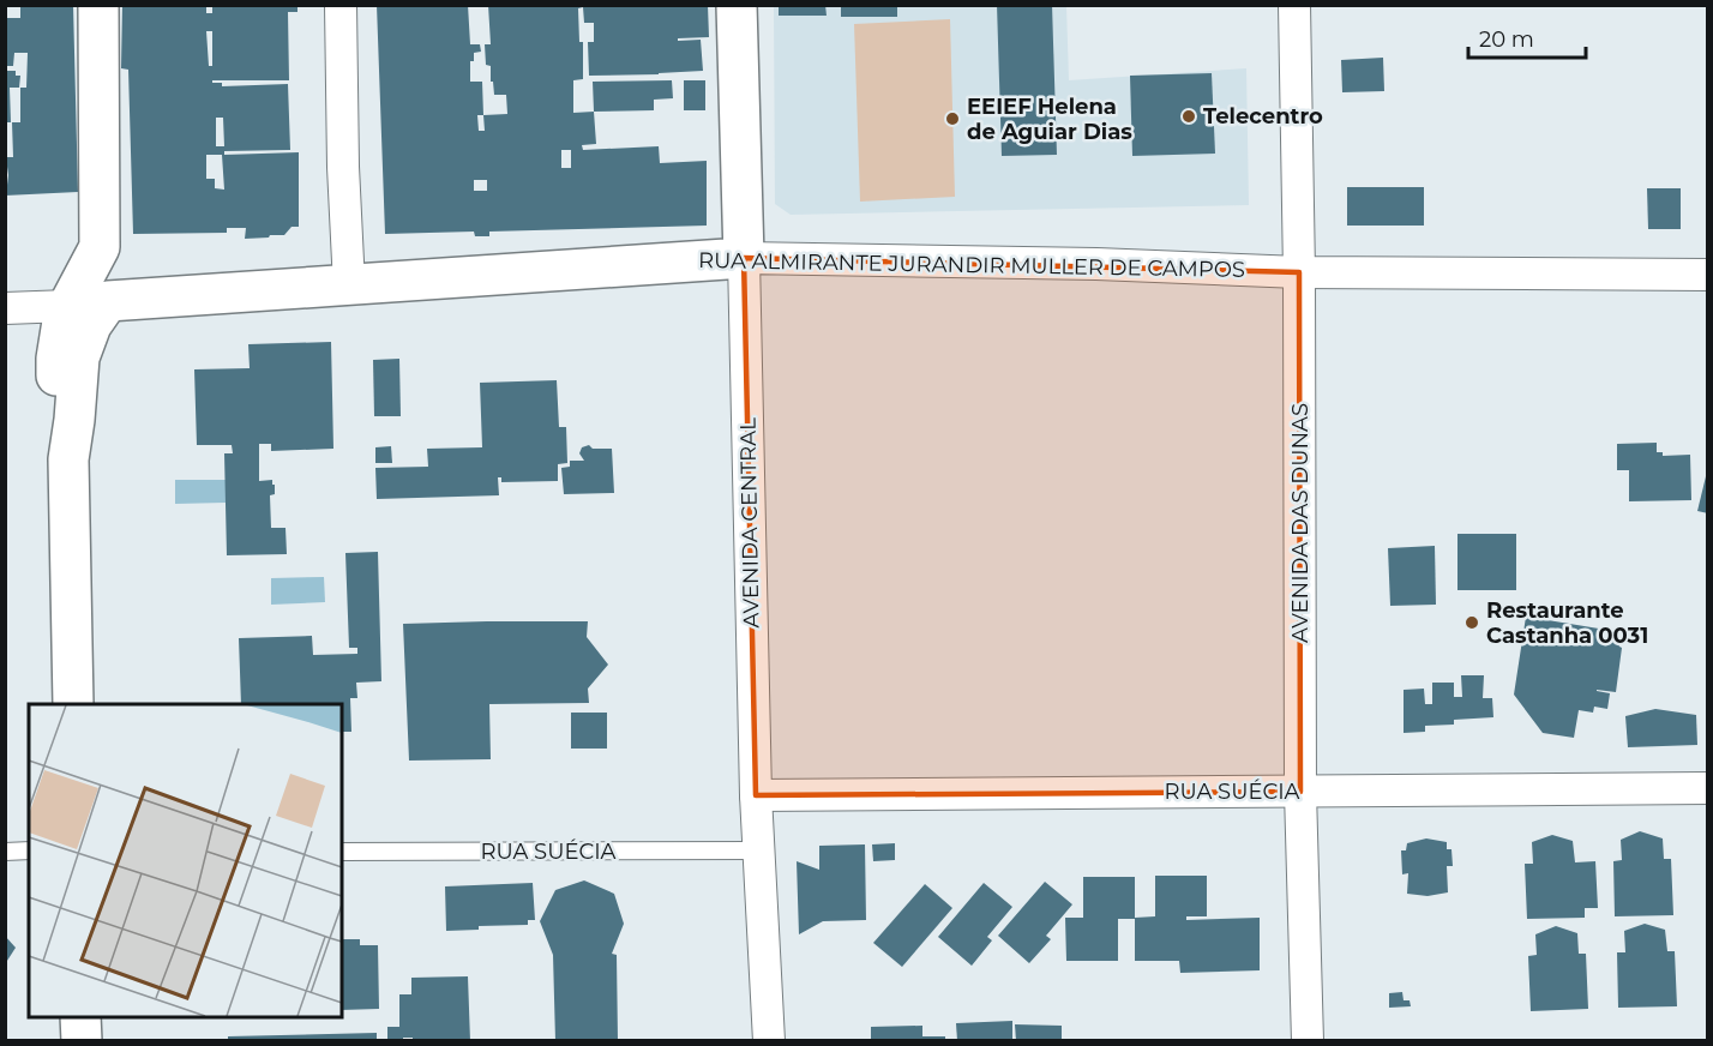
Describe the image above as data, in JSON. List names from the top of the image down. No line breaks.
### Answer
{"streets":{"main road":["RUA ALMIRANTE JURANDIR MULLER DE CAMPOS","AVENIDA CENTRAL"],"street":["AVENIDA DAS DUNAS","RUA SUÉCIA"]},"crossings":[["RUA ALMIRANTE JURANDIR MULLER DE CAMPOS","AVENIDA CENTRAL"],["RUA ALMIRANTE JURANDIR MULLER DE CAMPOS","AVENIDA DAS DUNAS"],["AVENIDA CENTRAL","RUA SUÉCIA"],["AVENIDA DAS DUNAS","RUA SUÉCIA"]],"places":["Telecentro","EEIEF Helena de Aguiar Dias","Restaurante Castanha 0031"],"scale_bar":"20 m"}
